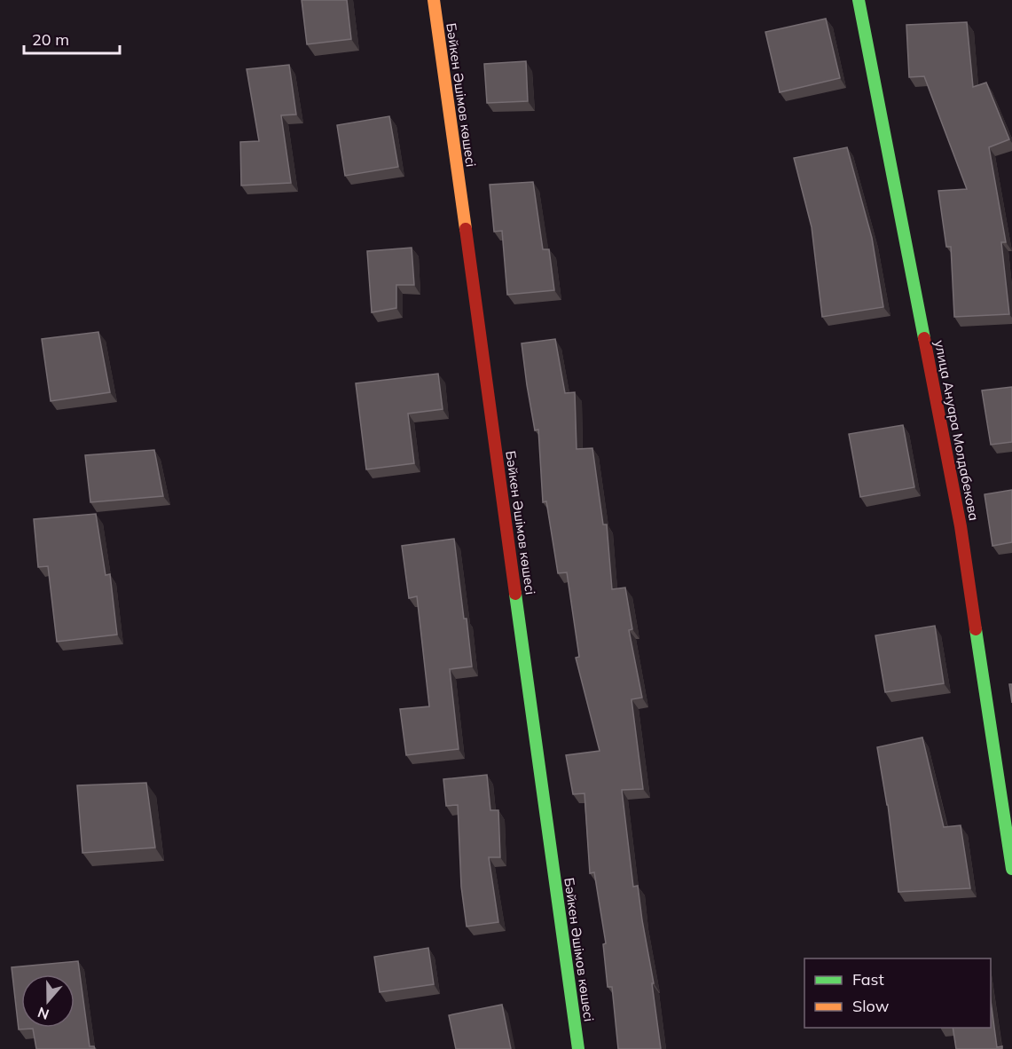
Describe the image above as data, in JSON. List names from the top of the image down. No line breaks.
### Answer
{"streets":{"main road":["Бәйкен Әшімов көшесі","улица Ануара Молдабекова"]},"legend":["Fast","Slow"],"scale_bar":"20 m","north":"bottom"}
